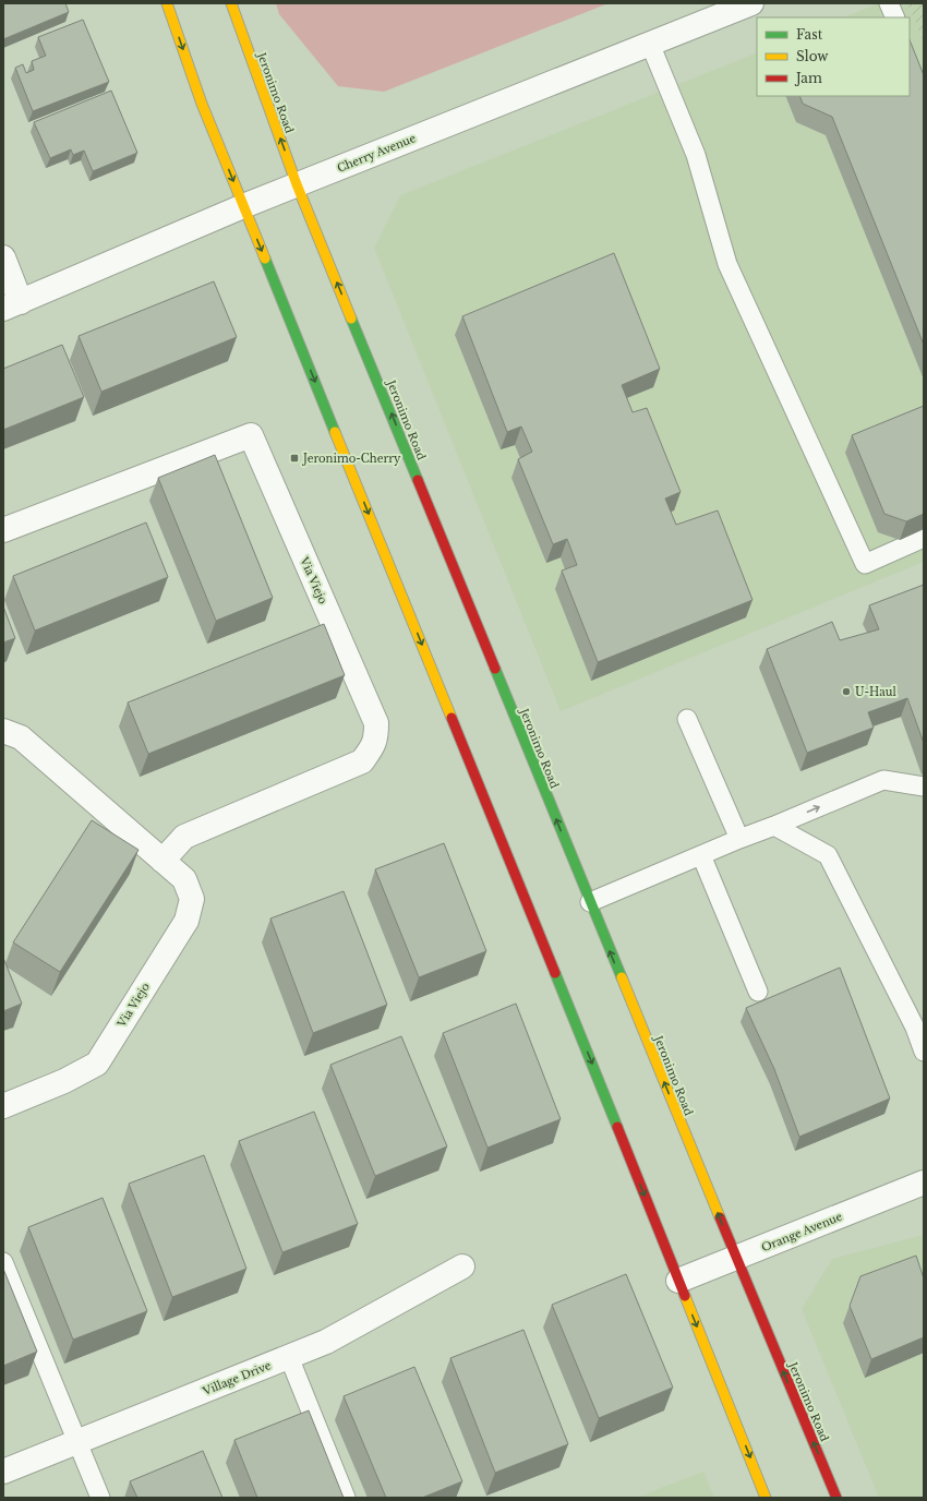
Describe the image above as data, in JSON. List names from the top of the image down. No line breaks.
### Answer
{"streets":{"main road":["Jeronimo Road"],"street":["Cherry Avenue","Via Viejo","Orange Avenue","Village Drive"]},"crossings":[["Jeronimo Road","Cherry Avenue"],["Jeronimo Road","Orange Avenue"]],"places":{"transit":["Jeronimo-Cherry"],"other":["U-Haul"]},"legend":["Fast","Slow","Jam"]}
